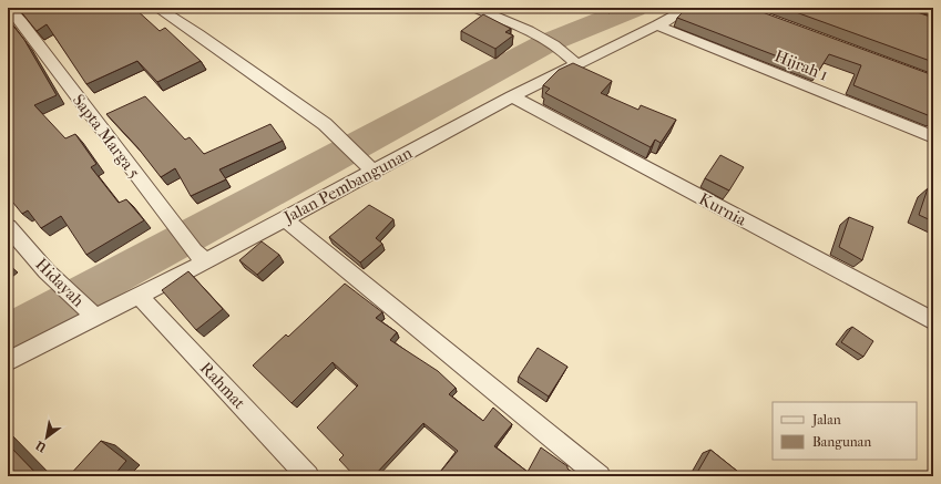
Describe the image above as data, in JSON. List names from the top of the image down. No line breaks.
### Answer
{"streets":{"street":["Hijrah 1","Sapta Marga 5","Jalan Pembangunan","Kurnia","Hidayah","Rahmat"]},"crossings":[["Hijrah 1","Jalan Pembangunan"],["Sapta Marga 5","Jalan Pembangunan"],["Jalan Pembangunan","Kurnia"],["Jalan Pembangunan","Hidayah"],["Jalan Pembangunan","Rahmat"]],"legend":["Jalan","Bangunan"],"north":"bottom left"}
